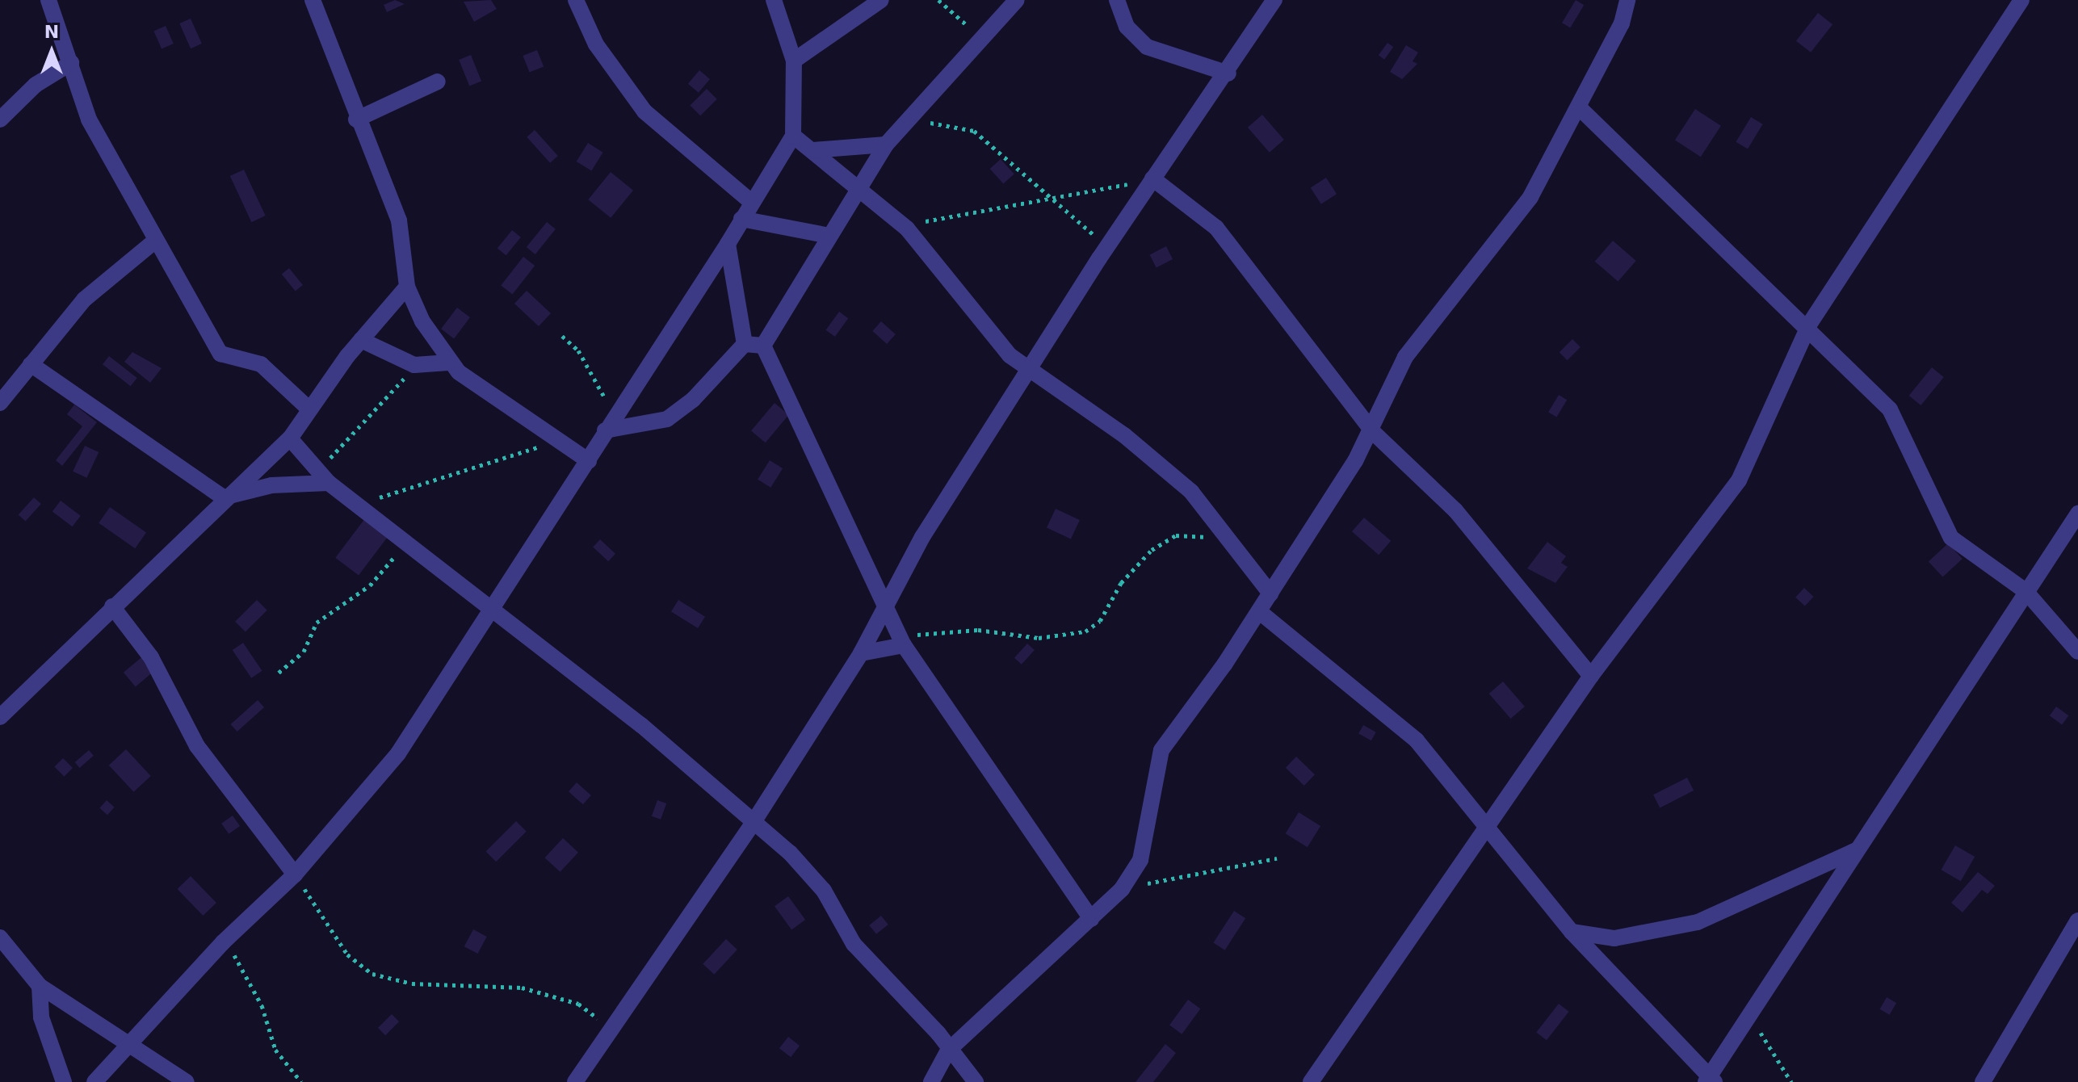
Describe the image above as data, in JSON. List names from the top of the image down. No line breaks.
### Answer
{"north":"top"}
